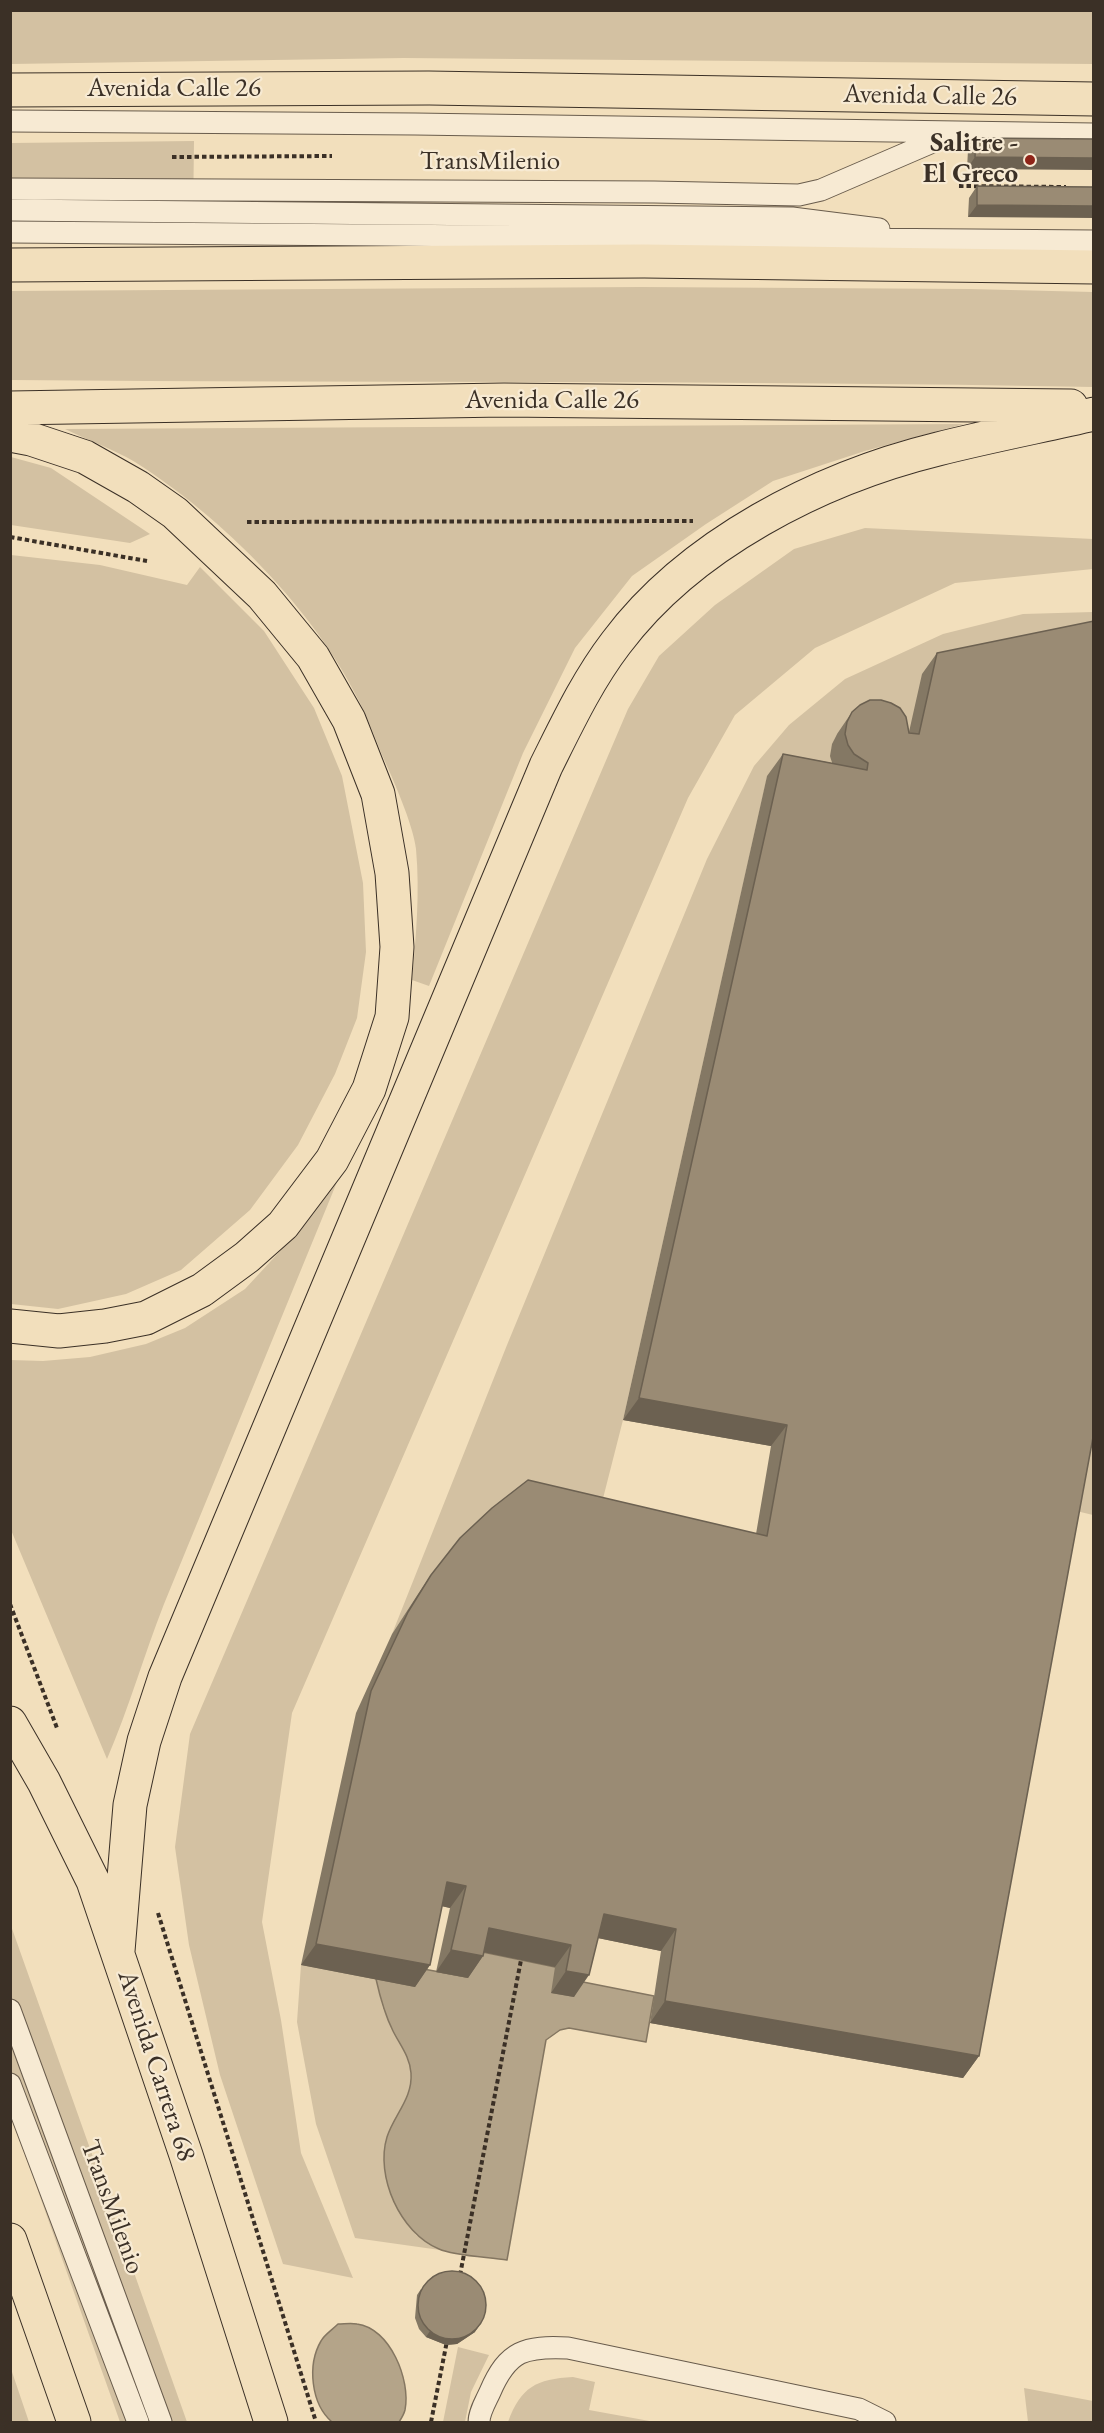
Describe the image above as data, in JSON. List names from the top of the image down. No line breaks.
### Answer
{"streets":{"main road":["Avenida Calle 26","Avenida Carrera 68"],"lane":["TransMilenio"]},"places":["Salitre - El Greco"]}
